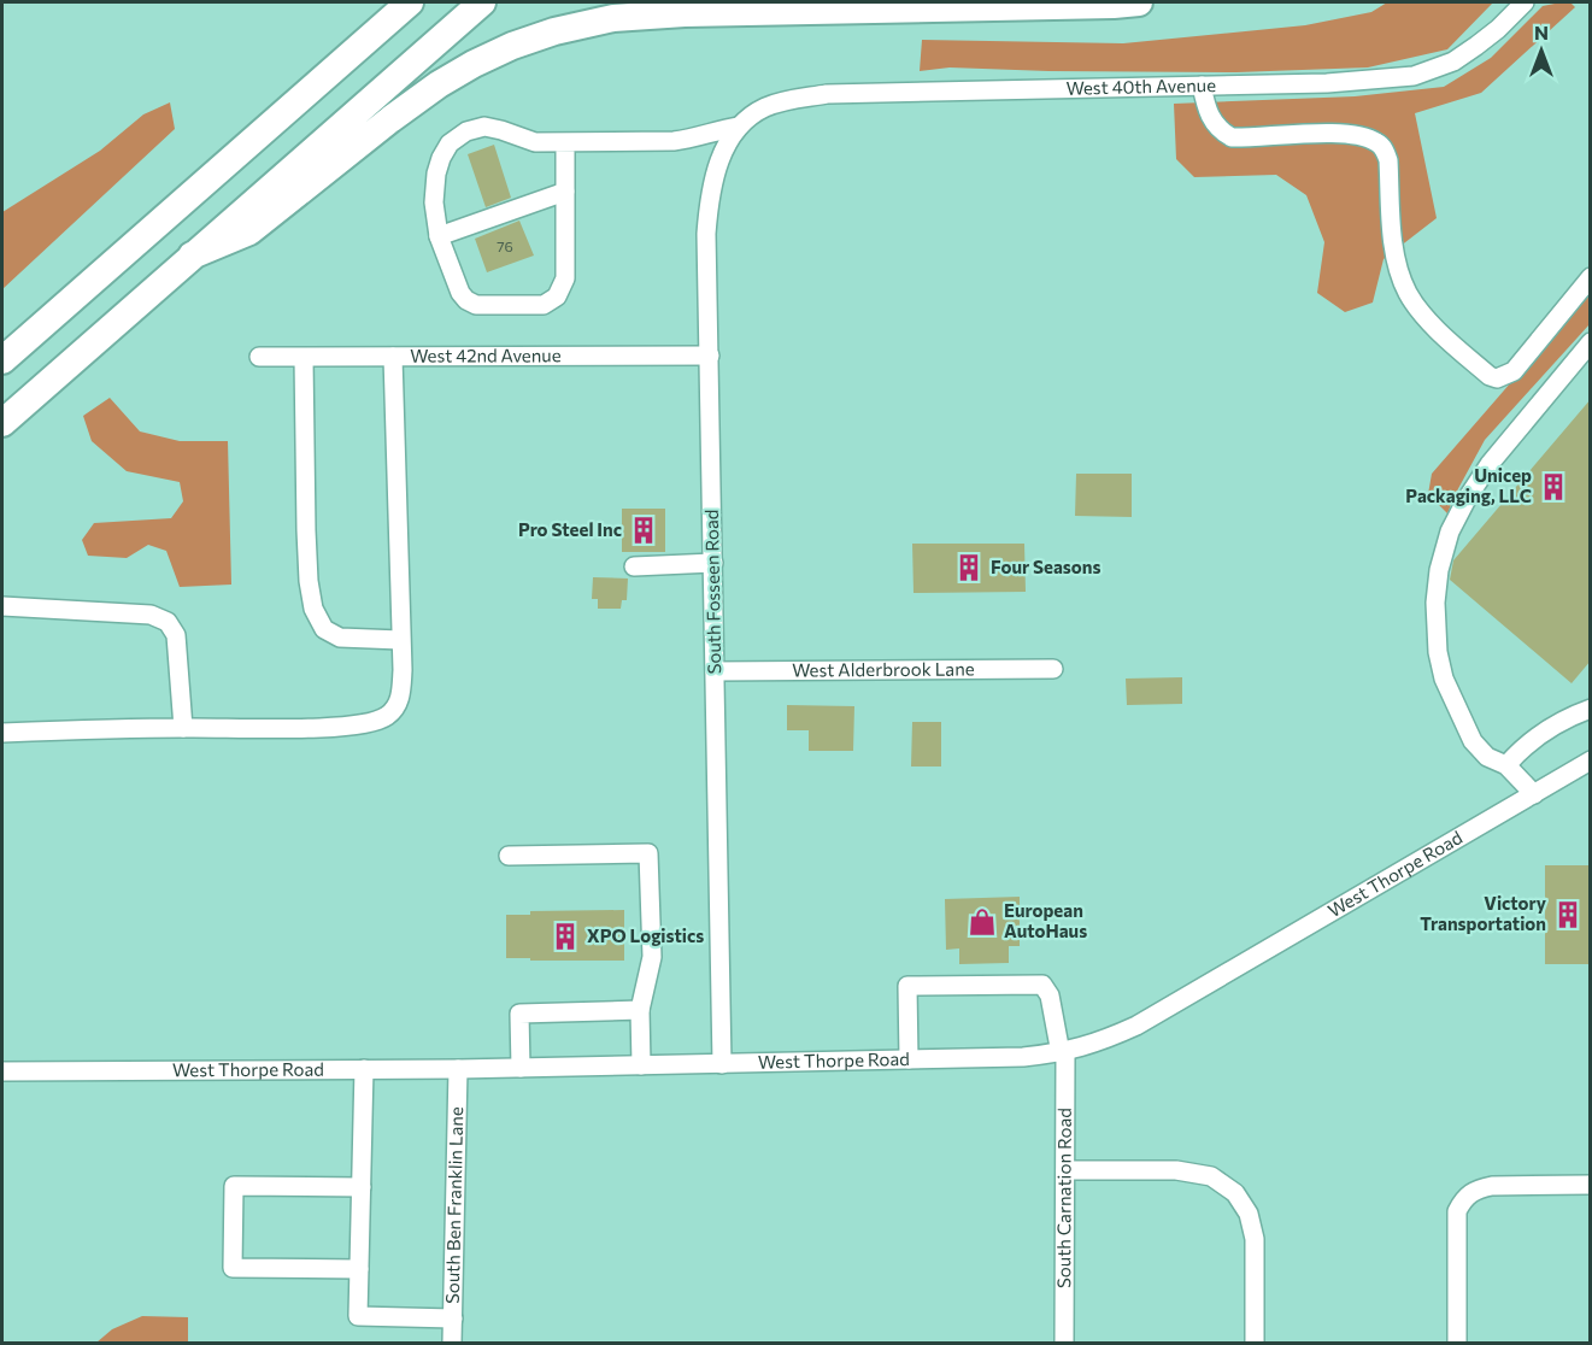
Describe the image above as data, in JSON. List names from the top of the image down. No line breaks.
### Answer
{"streets":{"street":["West 40th Avenue","West 42nd Avenue","South Fosseen Road","West Alderbrook Lane","West Thorpe Road","South Carnation Road","South Ben Franklin Lane"]},"crossings":[["West 40th Avenue","South Fosseen Road"],["West 42nd Avenue","South Fosseen Road"],["South Fosseen Road","West Alderbrook Lane"],["South Fosseen Road","West Thorpe Road"],["West Thorpe Road","South Carnation Road"],["West Thorpe Road","South Ben Franklin Lane"]],"places":{"building":["Unicep Packaging, LLC","Pro Steel Inc","Four Seasons","Victory Transportation","XPO Logistics"],"shop":["European AutoHaus"]},"house_numbers":["76"],"north":"top"}
